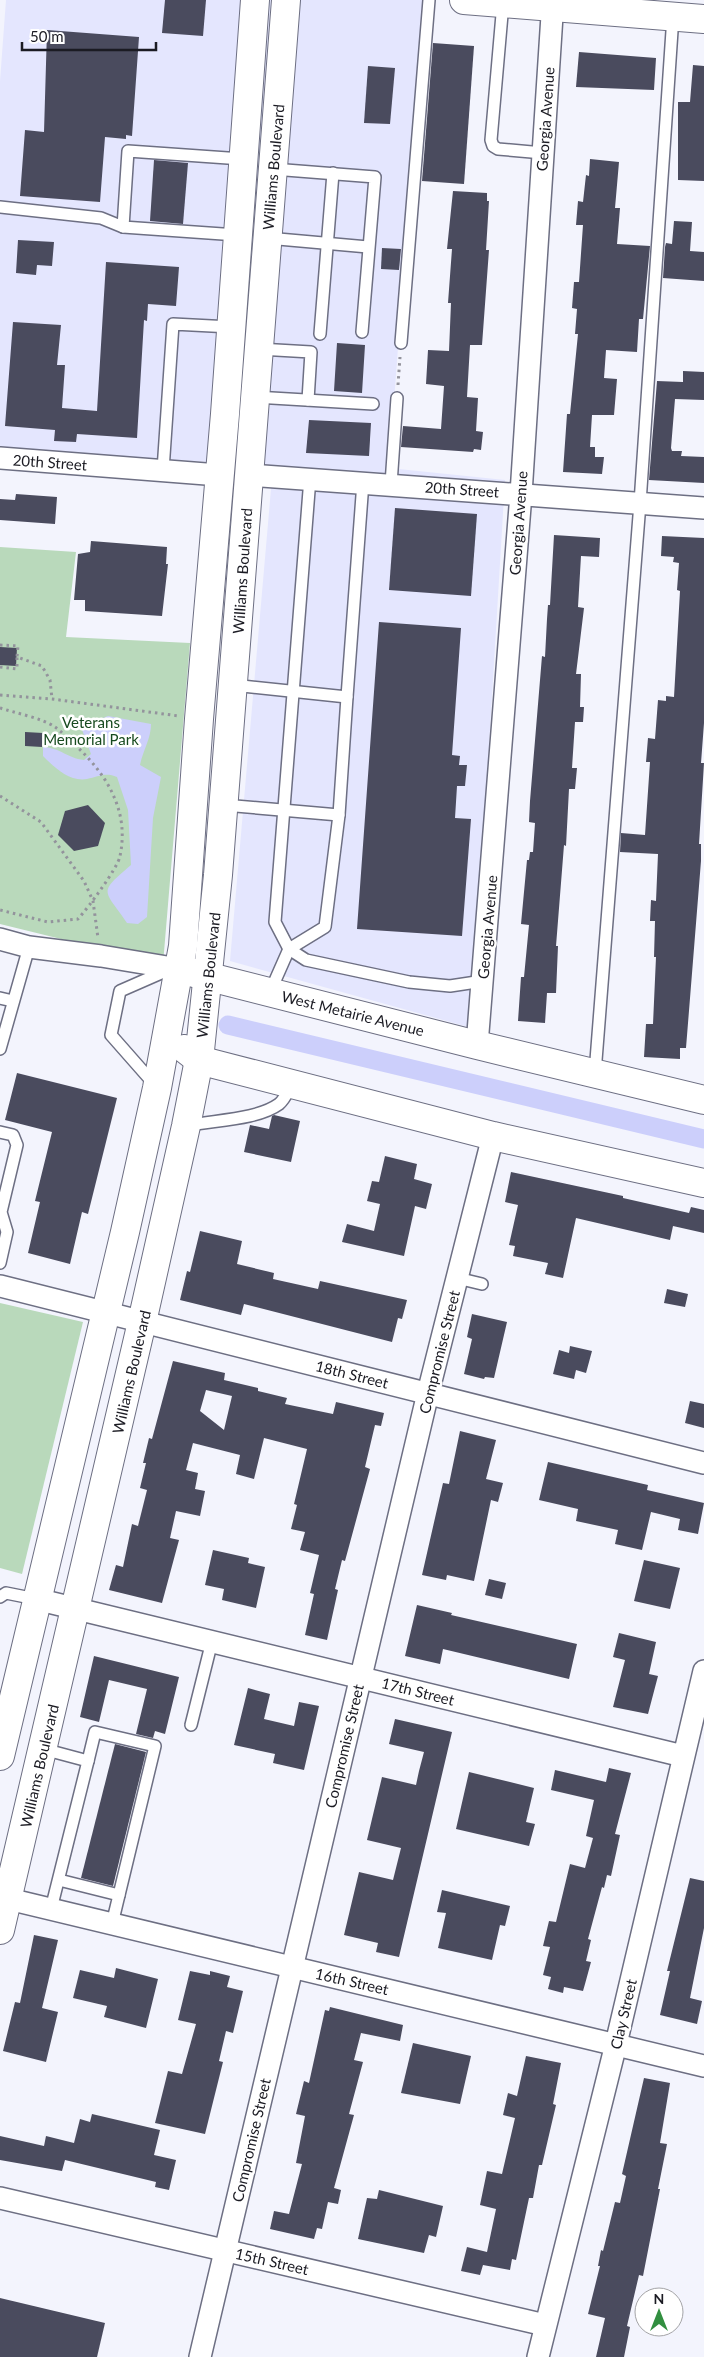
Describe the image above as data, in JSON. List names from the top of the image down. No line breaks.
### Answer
{"streets":{"main road":["Williams Boulevard","West Metairie Avenue"],"street":["Georgia Avenue","20th Street","Compromise Street","18th Street","17th Street","16th Street","Clay Street","15th Street"]},"crossings":[["Georgia Avenue","20th Street"],["Georgia Avenue","West Metairie Avenue"],["Williams Boulevard","20th Street"],["Williams Boulevard","West Metairie Avenue"],["Williams Boulevard","18th Street"],["Williams Boulevard","17th Street"],["Williams Boulevard","16th Street"],["Compromise Street","18th Street"],["Compromise Street","17th Street"],["Compromise Street","16th Street"],["Compromise Street","15th Street"],["17th Street","Clay Street"],["16th Street","Clay Street"],["Clay Street","15th Street"]],"parks":["Veterans Memorial Park"],"scale_bar":"50 m","north":"top"}
